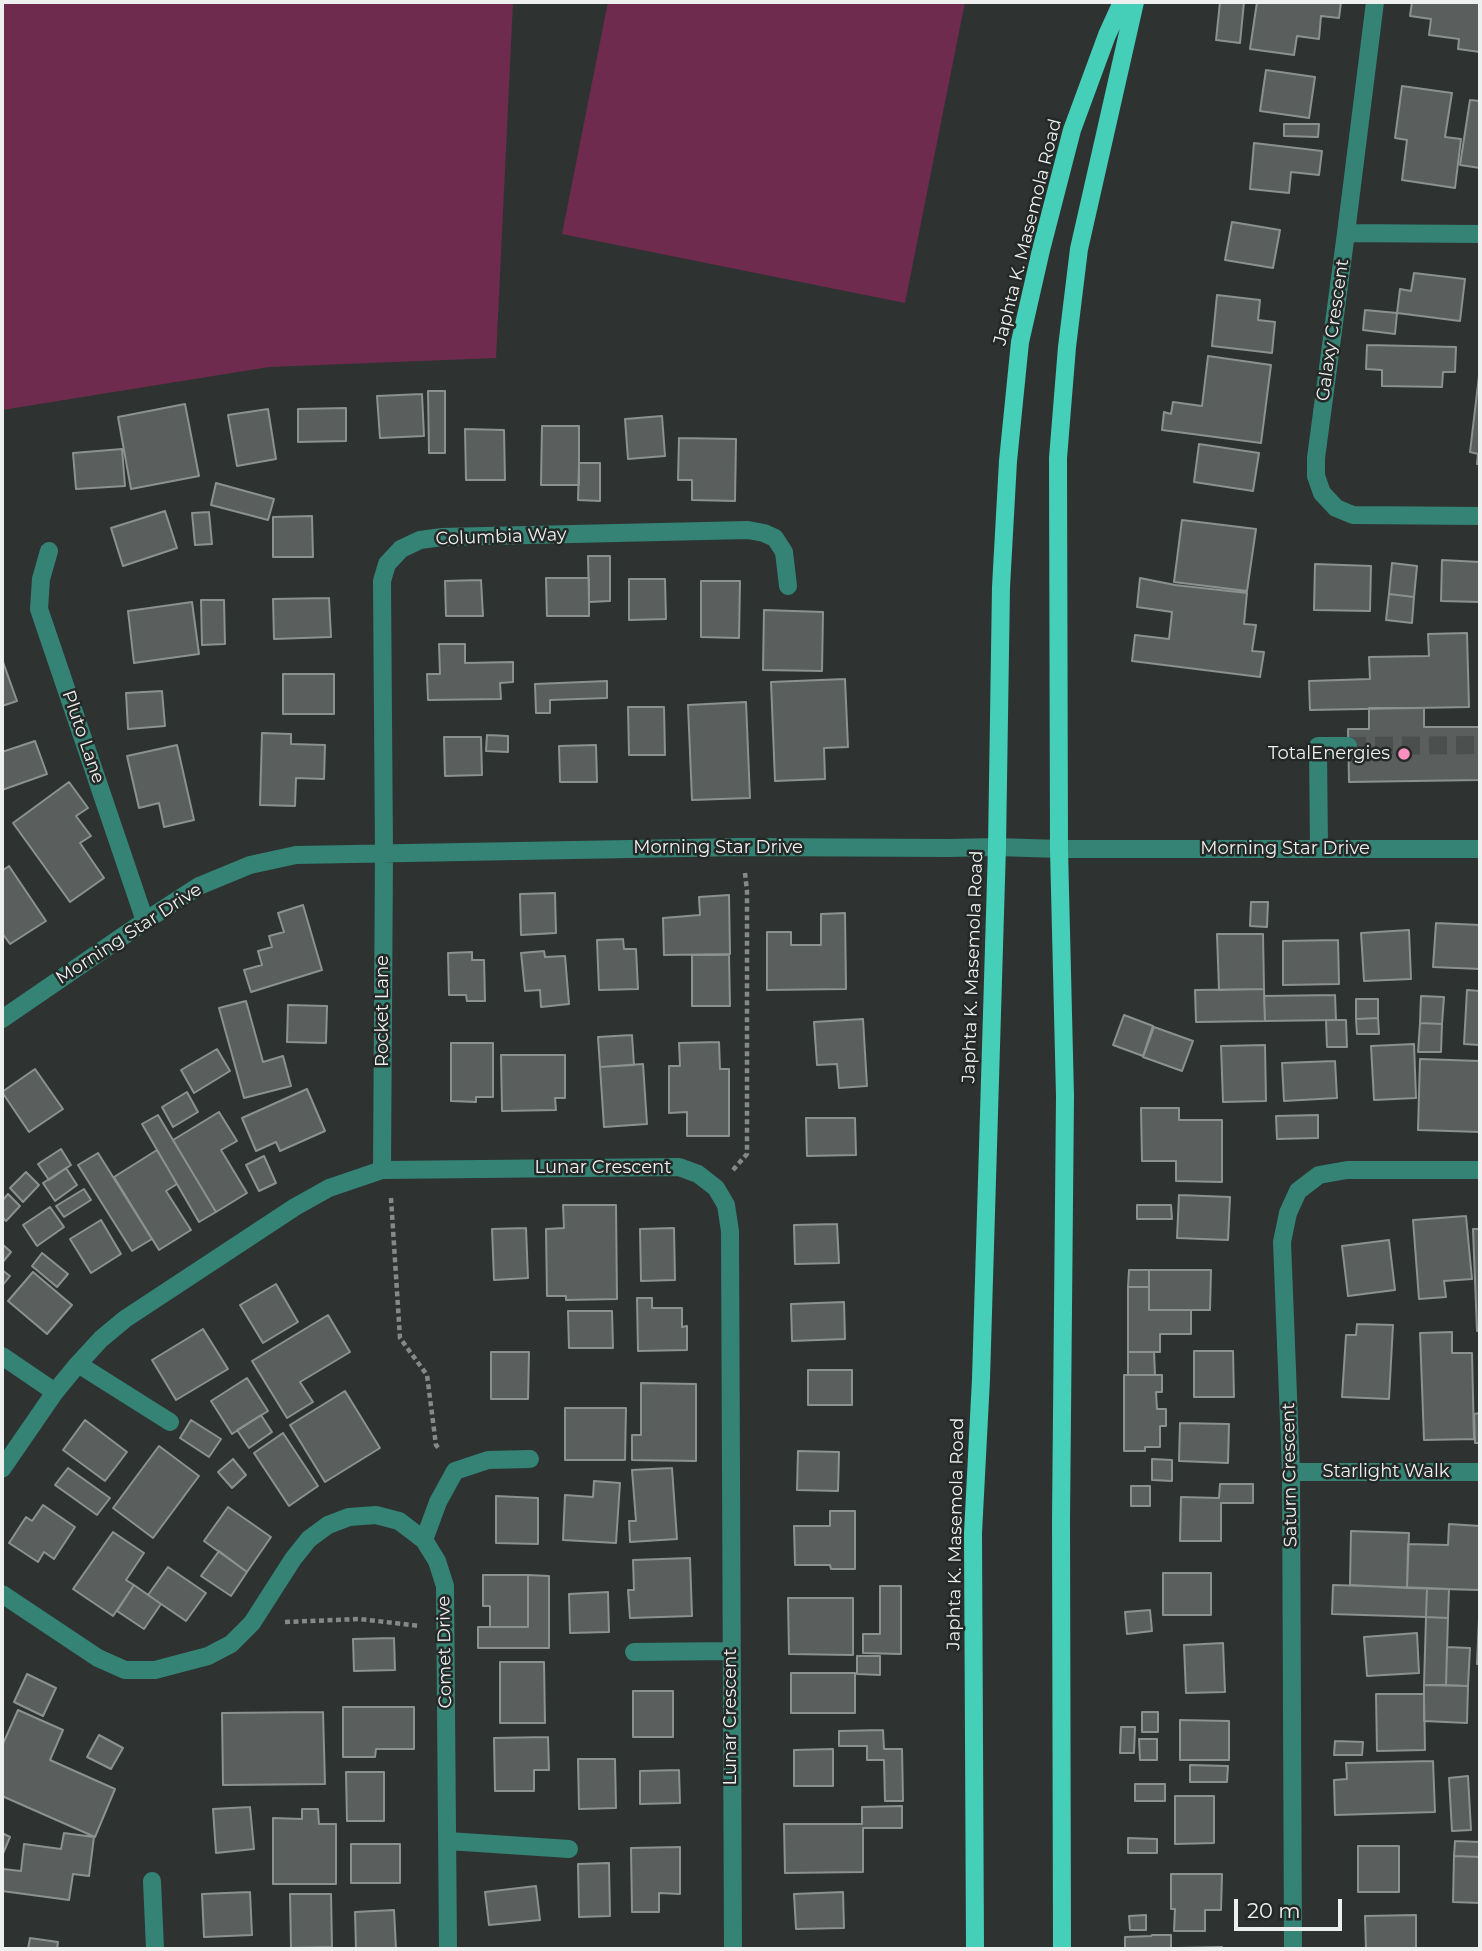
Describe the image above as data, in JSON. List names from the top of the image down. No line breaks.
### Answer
{"streets":{"main road":["Japhta K. Masemola Road"],"street":["Galaxy Crescent","Columbia Way","Pluto Lane","Morning Star Drive","Rocket Lane","Lunar Crescent","Starlight Walk","Saturn Crescent","Comet Drive"]},"crossings":[["Japhta K. Masemola Road","Morning Star Drive"],["Columbia Way","Morning Star Drive"],["Columbia Way","Rocket Lane"],["Pluto Lane","Morning Star Drive"],["Morning Star Drive","Rocket Lane"],["Rocket Lane","Lunar Crescent"],["Starlight Walk","Saturn Crescent"]],"places":["TotalEnergies"],"scale_bar":"20 m"}
